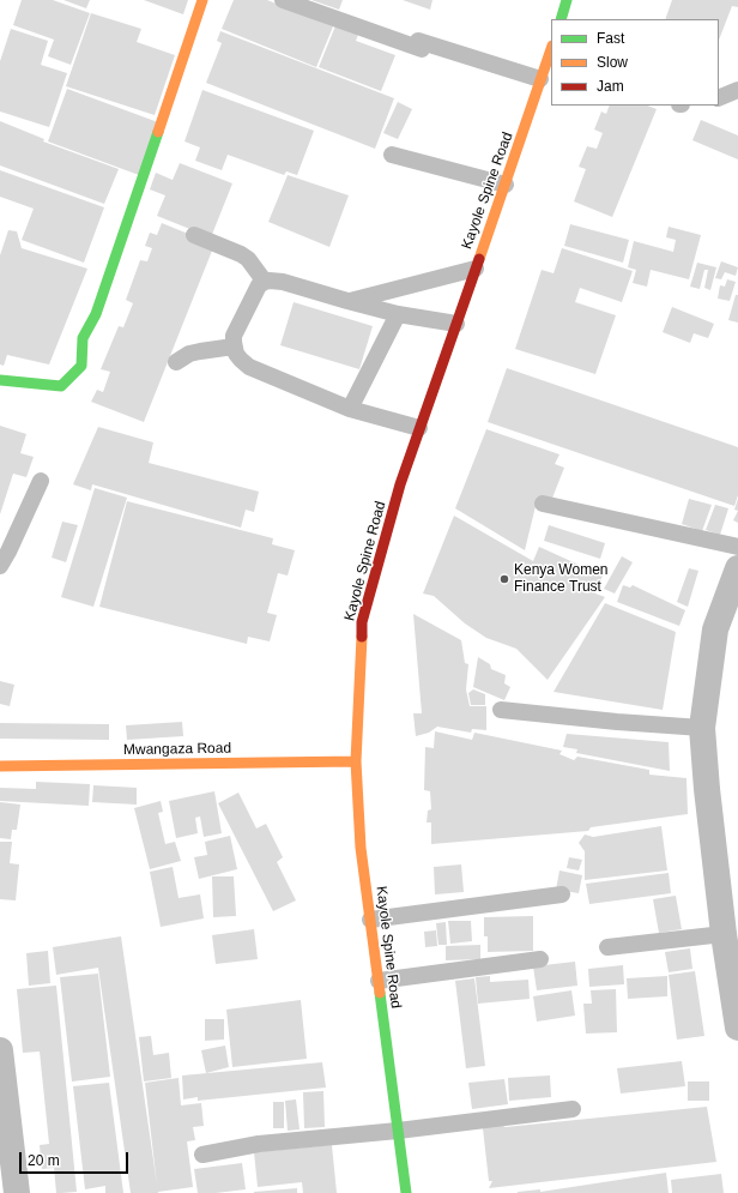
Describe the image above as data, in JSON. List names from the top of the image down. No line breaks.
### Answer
{"streets":{"main road":["Kayole Spine Road","Mwangaza Road"]},"crossings":[["Kayole Spine Road","Mwangaza Road"]],"places":["Kenya Women Finance Trust"],"legend":["Fast","Slow","Jam"],"scale_bar":"20 m"}
